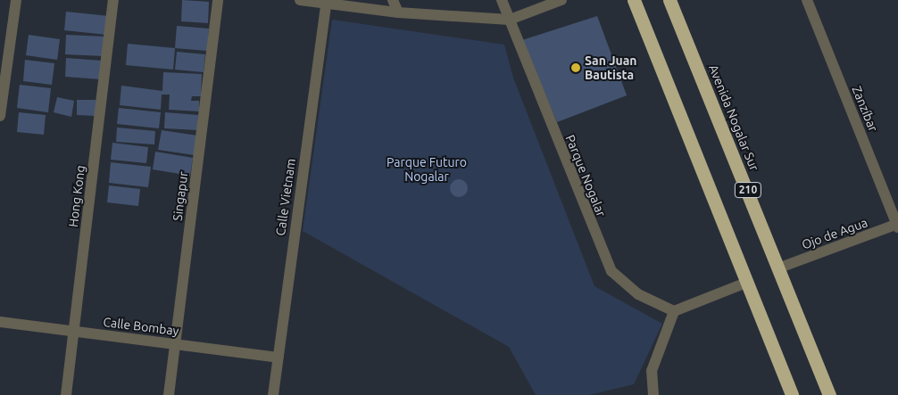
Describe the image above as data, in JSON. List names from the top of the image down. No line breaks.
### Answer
{"streets":{"highway":["Avenida Nogalar Sur","210"],"street":["Zanzíbar","Parque Nogalar","Hong Kong","Singapur","Calle Vietnam","Ojo de Agua","Calle Bombay"]},"crossings":[["Zanzíbar","Ojo de Agua"],["Avenida Nogalar Sur","Ojo de Agua"],["Hong Kong","Calle Bombay"],["Singapur","Calle Bombay"],["Calle Vietnam","Calle Bombay"]],"parks":["Parque Futuro Nogalar"],"places":["San Juan Bautista"]}
